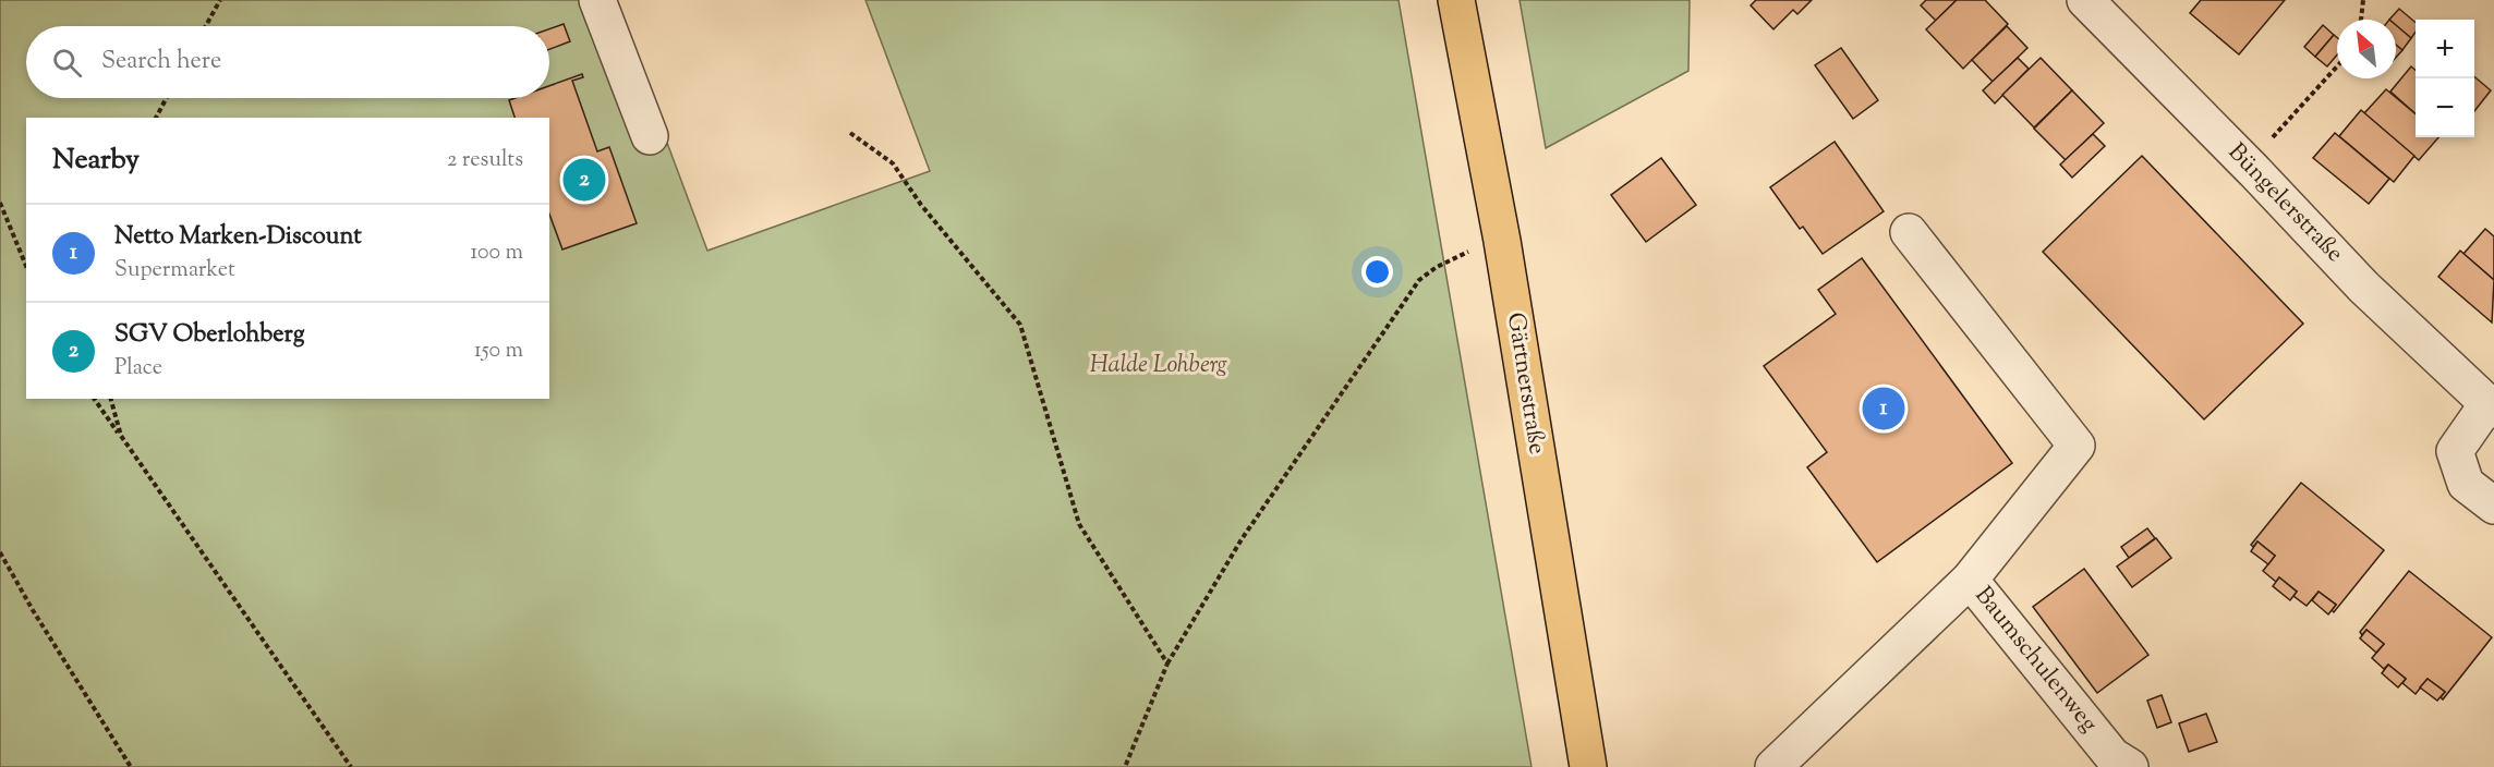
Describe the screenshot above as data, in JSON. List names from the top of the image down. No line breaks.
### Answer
{"streets":{"main road":["Gärtnerstraße"],"street":["Büngelerstraße","Baumschulenweg"]},"parks":["Halde Lohberg"],"north":"top left","page":{"map_buttons":["+","−"],"search":"Search here","heading":["Nearby","2 results"],"pins":["2","1"],"list":[{"mark":"1","name":"Netto Marken-Discount","note":"Supermarket","value":"100 m"},{"mark":"2","name":"SGV Oberlohberg","note":"Place","value":"150 m"}]}}
